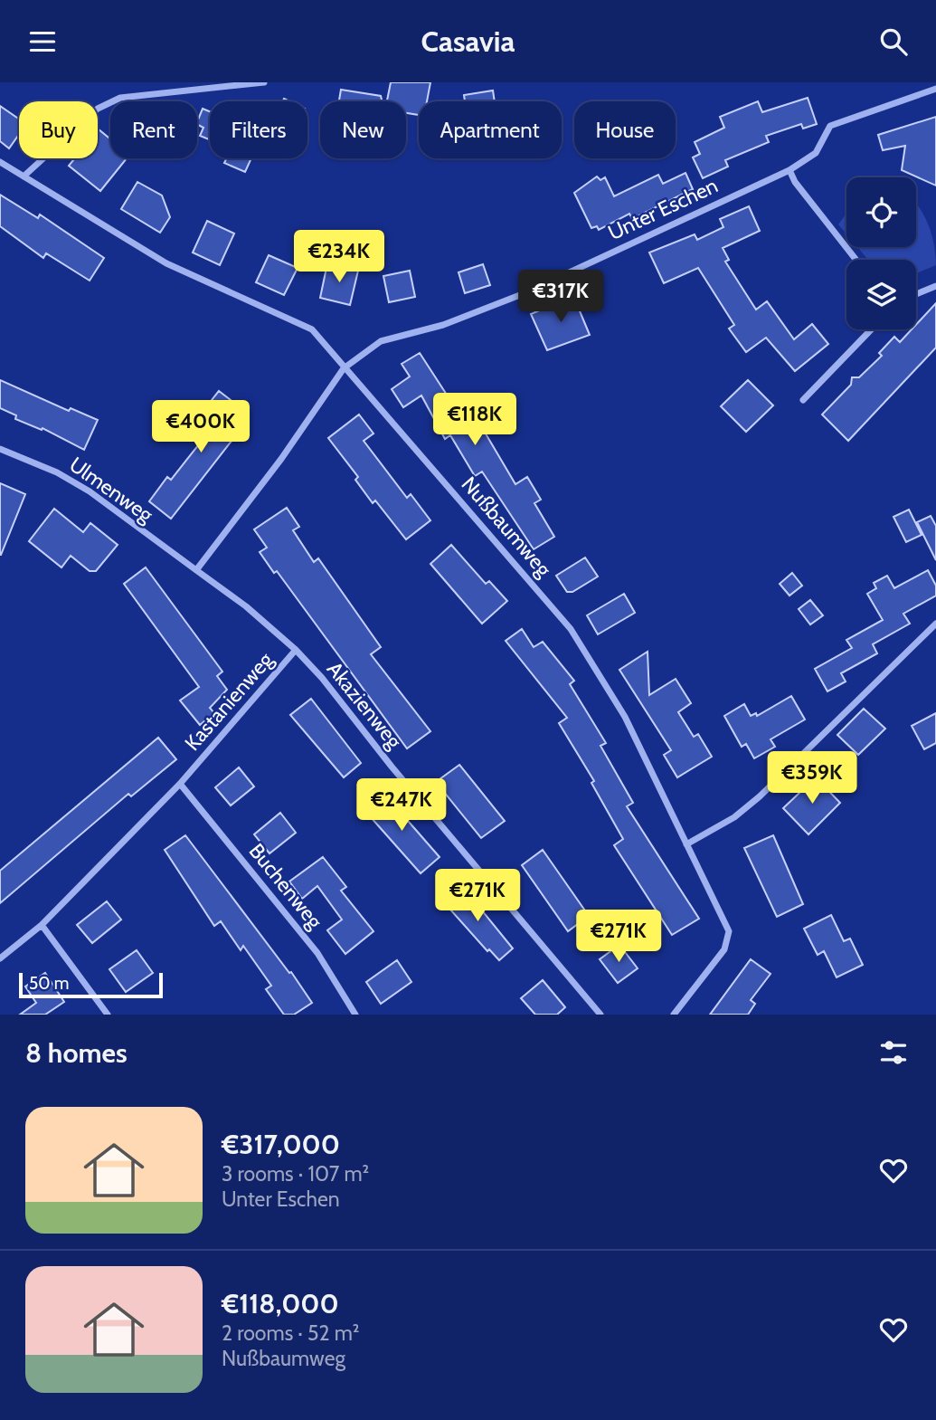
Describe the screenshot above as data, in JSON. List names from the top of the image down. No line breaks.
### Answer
{"streets":{"street":["Unter Eschen","Ulmenweg","Nußbaumweg","Kastanienweg","Akazienweg","Buchenweg"]},"crossings":[["Unter Eschen","Nußbaumweg"],["Ulmenweg","Kastanienweg"],["Kastanienweg","Akazienweg"],["Kastanienweg","Buchenweg"]],"scale_bar":"50 m","page":{"header":"Casavia","chip":["Buy","Rent","Filters","New","Apartment","House"],"price":["€234K","€317K","€118K","€400K","€359K","€247K","€271K","€271K"],"scale":"50 m","heading":"8 homes","list":[{"name":"€317,000","note":"3 rooms · 107 m² · Unter Eschen"},{"name":"€118,000","note":"2 rooms · 52 m² · Nußbaumweg"}]}}
